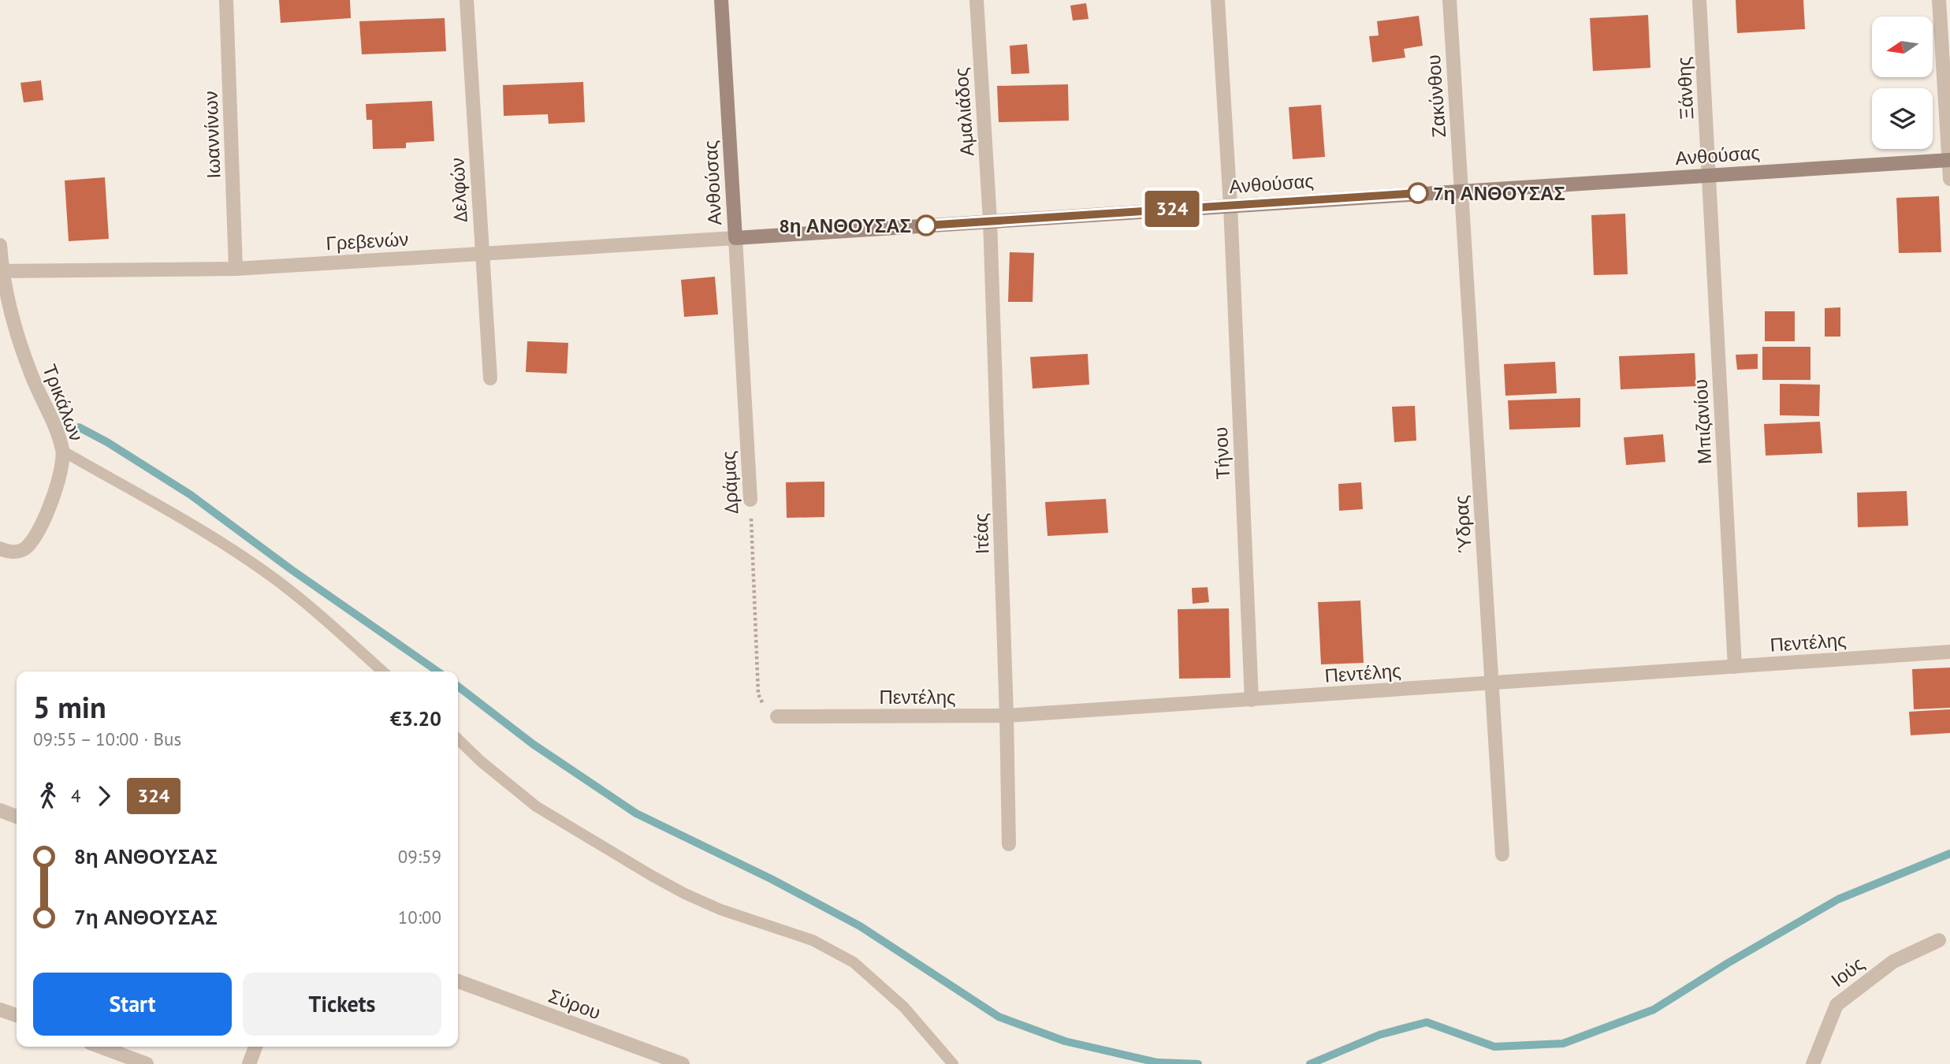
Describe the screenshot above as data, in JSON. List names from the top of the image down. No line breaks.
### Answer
{"streets":{"street":["Ξάνθης","Ζακύνθου","Αμαλιάδος","Ιωαννίνων","Ανθούσας","Δελφών","Γρεβενών","Τρικάλων","Μπιζανίου","Τήνου","Δράμας","Ύδρας","Ιτέας","Πεντέλης","Ιούς","Σύρου"]},"crossings":[["Ξάνθης","Ανθούσας"],["Ξάνθης","Μπιζανίου"],["Ζακύνθου","Ανθούσας"],["Ζακύνθου","Ύδρας"],["Αμαλιάδος","Ανθούσας"],["Αμαλιάδος","Ιτέας"],["Ιωαννίνων","Γρεβενών"],["Ανθούσας","Γρεβενών"],["Ανθούσας","Μπιζανίου"],["Ανθούσας","Τήνου"],["Ανθούσας","Δράμας"],["Ανθούσας","Ύδρας"],["Ανθούσας","Ιτέας"],["Δελφών","Γρεβενών"],["Γρεβενών","Τρικάλων"],["Γρεβενών","Δράμας"],["Μπιζανίου","Πεντέλης"],["Τήνου","Πεντέλης"],["Δράμας","Πεντέλης"],["Ύδρας","Πεντέλης"],["Ιτέας","Πεντέλης"]],"places":["7η ΑΝΘΟΥΣΑΣ","8η ΑΝΘΟΥΣΑΣ"],"lines":["bus line 324"],"north":"left","page":{"on_map":"324","heading":["5 min","09:55 – 10:00 · Bus","€3.20"],"legs":["4","324"],"list":[{"name":"8η ΑΝΘΟΥΣΑΣ","value":"09:59"},{"name":"7η ΑΝΘΟΥΣΑΣ","value":"10:00"}],"buttons":["Start","Tickets"]}}
